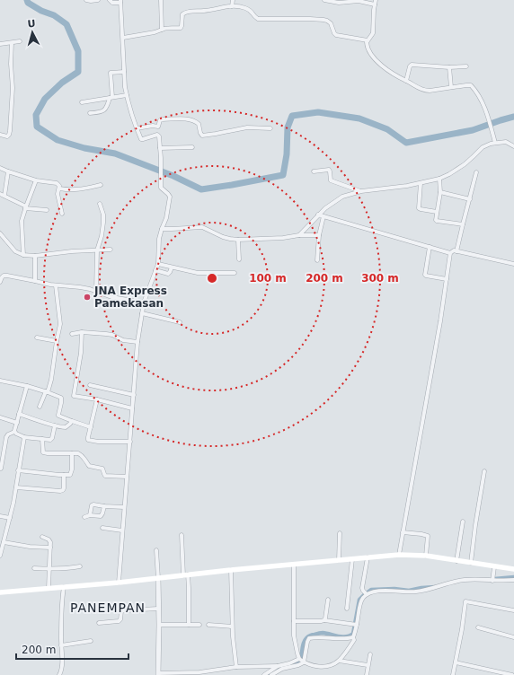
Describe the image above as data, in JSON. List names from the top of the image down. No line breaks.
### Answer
{"districts":["PANEMPAN"],"places":["JNA Express Pamekasan"],"scale_bar":"200 m","north":"top","rings":["100 m","200 m","300 m"]}
